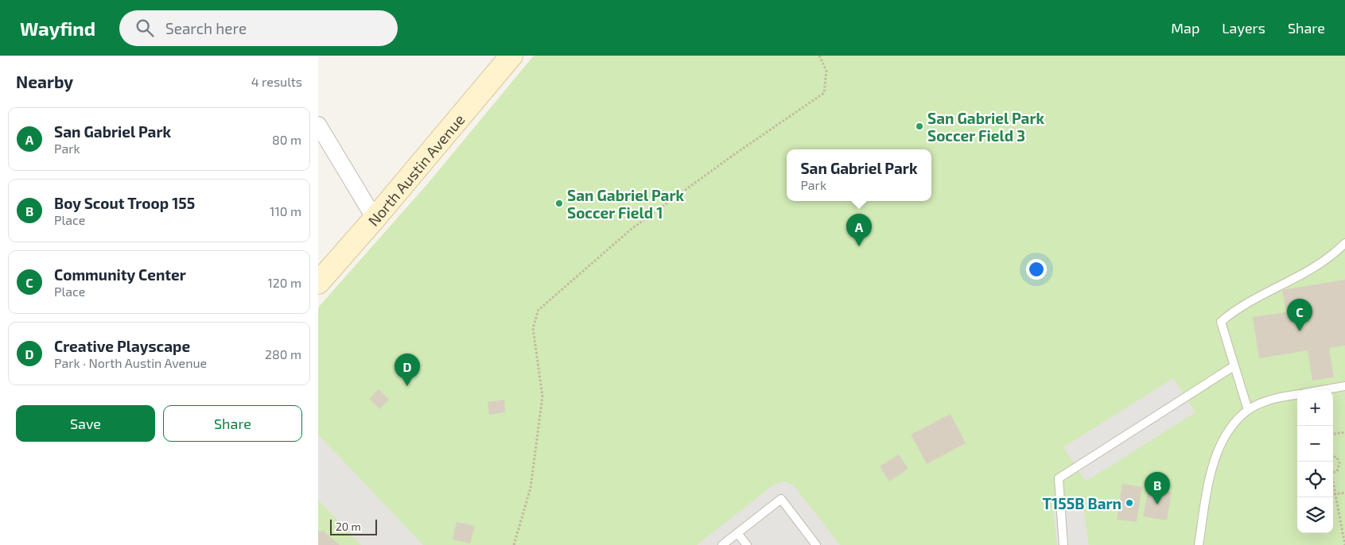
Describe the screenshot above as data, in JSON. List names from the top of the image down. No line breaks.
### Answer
{"streets":{"main road":["North Austin Avenue"]},"places":["San Gabriel Park Soccer Field 3","San Gabriel Park Soccer Field 1","T155B Barn"],"scale_bar":"20 m","page":{"header":"Wayfind","search":"Search here","nav":["Map","Layers","Share"],"heading":["Nearby","4 results"],"list":[{"mark":"A","name":"San Gabriel Park","note":"Park","value":"80 m"},{"mark":"B","name":"Boy Scout Troop 155","note":"Place","value":"110 m"},{"mark":"C","name":"Community Center","note":"Place","value":"120 m"},{"mark":"D","name":"Creative Playscape","note":"Park · North Austin Avenue","value":"280 m"}],"popup":["San Gabriel Park","Park"],"pins":["A","C","D","B"],"map_buttons":["+","−"],"buttons":["Save","Share"],"scale":"20 m"}}
